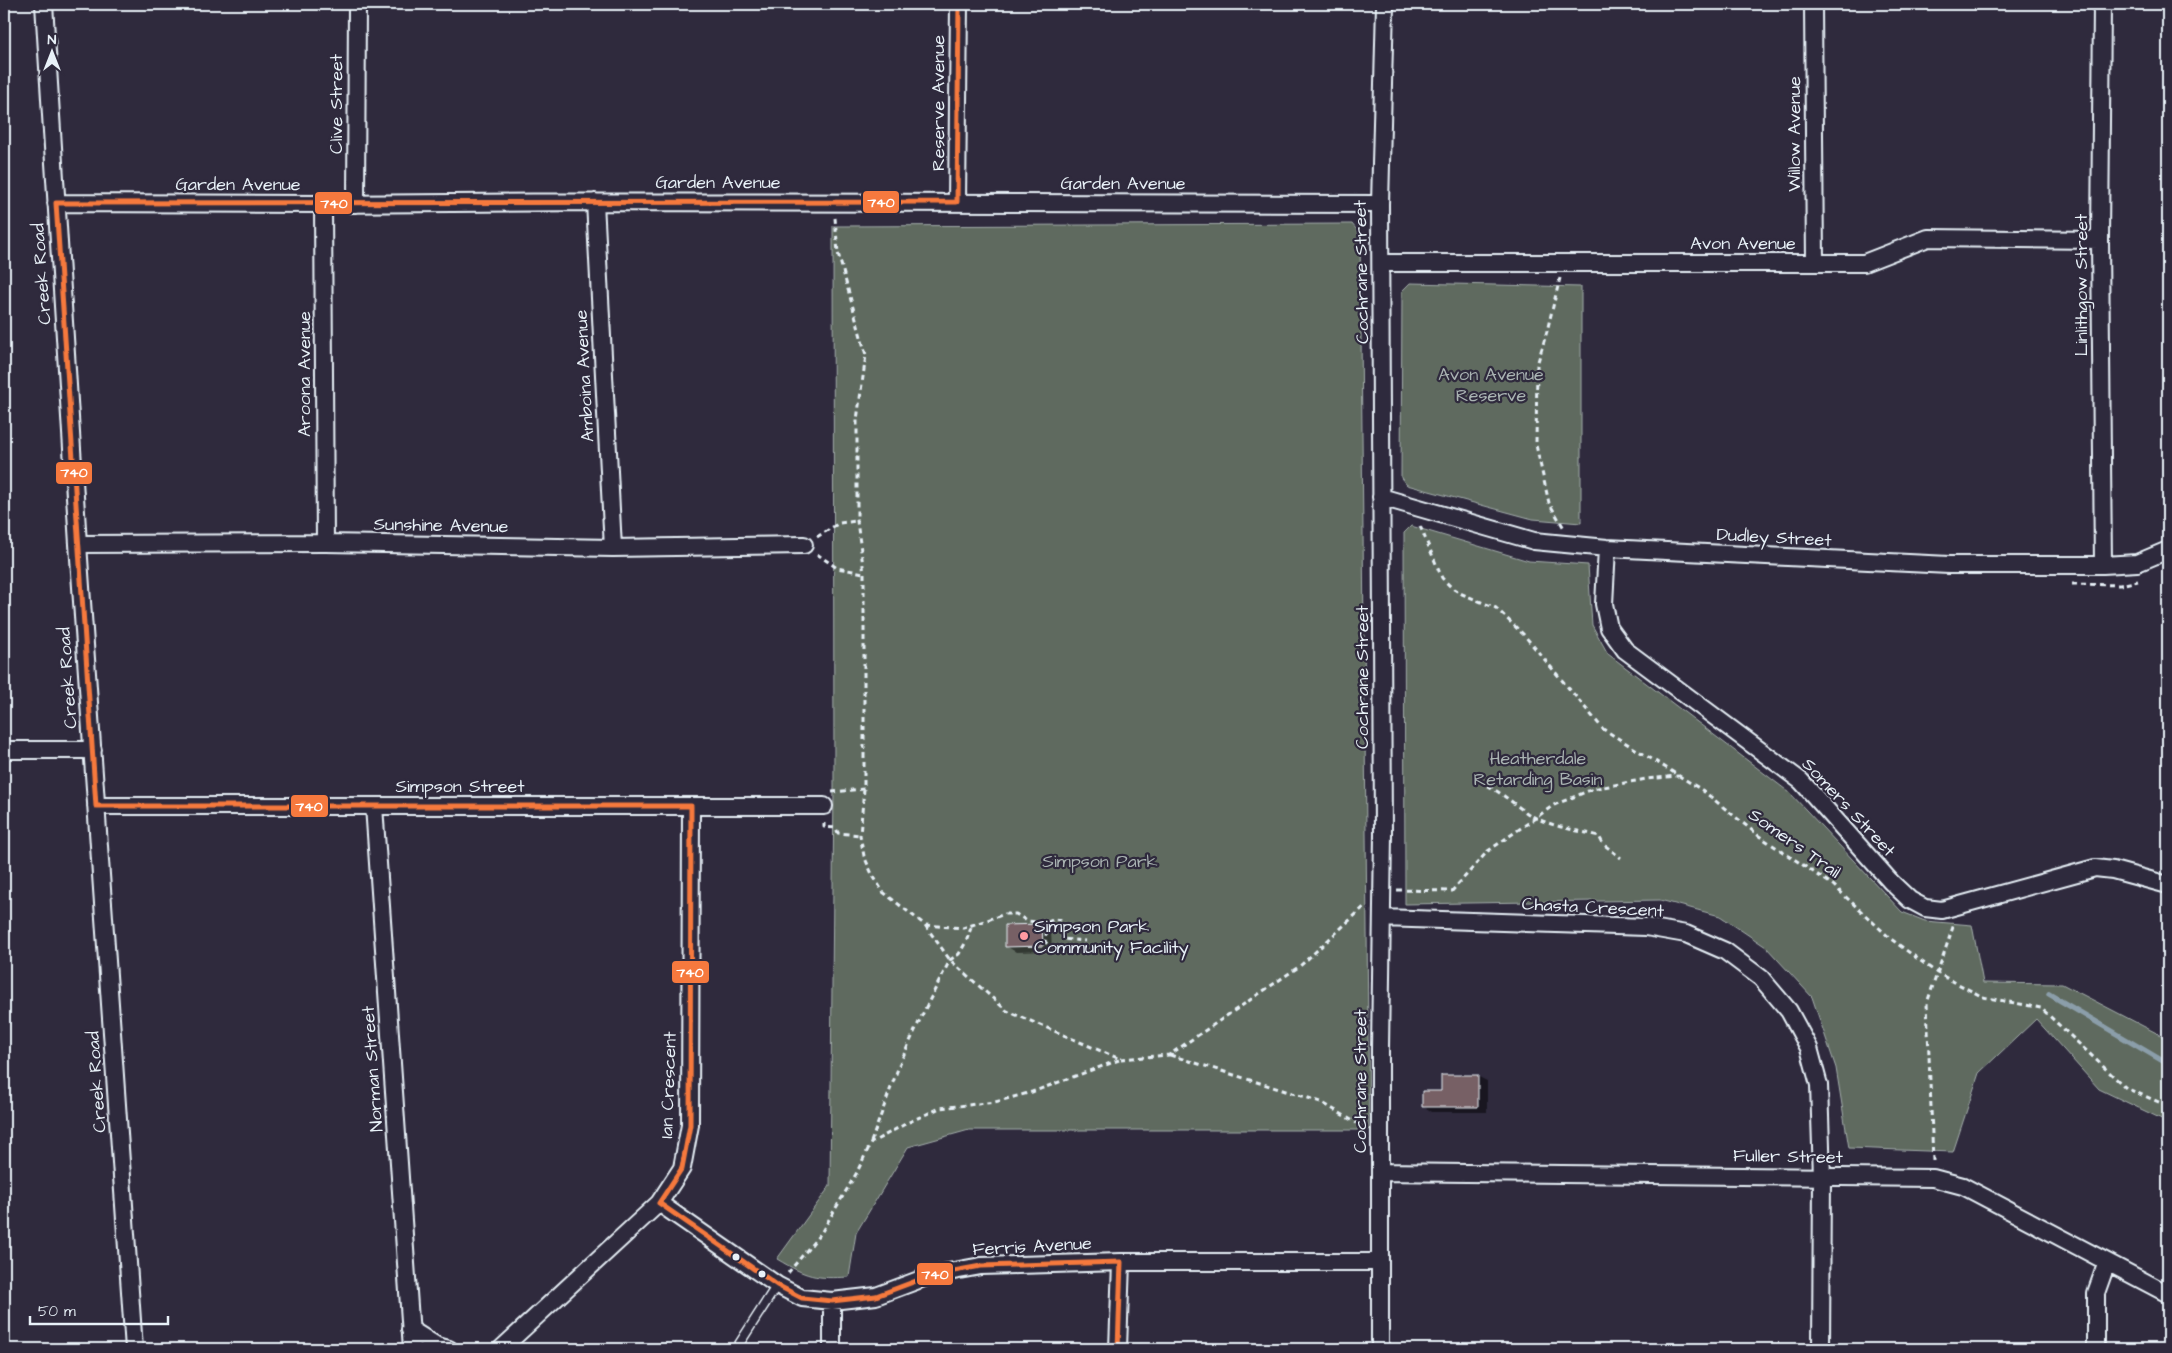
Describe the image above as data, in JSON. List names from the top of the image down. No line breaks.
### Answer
{"streets":{"street":["Reserve Avenue","Clive Street","Willow Avenue","Garden Avenue","Avon Avenue","Cochrane Street","Creek Road","Linlithgow Street","Aroona Avenue","Amboina Avenue","Sunshine Avenue","Dudley Street","Simpson Street","Somers Street","Chasta Crescent","Norman Street","Ian Crescent","Fuller Street","Ferris Avenue"],"path":["Somers Trail"]},"crossings":[["Reserve Avenue","Garden Avenue"],["Clive Street","Garden Avenue"],["Willow Avenue","Avon Avenue"],["Garden Avenue","Cochrane Street"],["Garden Avenue","Creek Road"],["Garden Avenue","Aroona Avenue"],["Garden Avenue","Amboina Avenue"],["Avon Avenue","Cochrane Street"],["Avon Avenue","Linlithgow Street"],["Cochrane Street","Dudley Street"],["Cochrane Street","Chasta Crescent"],["Cochrane Street","Fuller Street"],["Cochrane Street","Ferris Avenue"],["Creek Road","Sunshine Avenue"],["Creek Road","Simpson Street"],["Linlithgow Street","Dudley Street"],["Aroona Avenue","Sunshine Avenue"],["Amboina Avenue","Sunshine Avenue"],["Dudley Street","Somers Street"],["Dudley Street","Somers Trail"],["Simpson Street","Norman Street"],["Simpson Street","Ian Crescent"],["Chasta Crescent","Fuller Street"],["Ian Crescent","Ferris Avenue"]],"parks":["Avon Avenue Reserve","Heatherdale Retarding Basin","Simpson Park"],"places":["Simpson Park Community Facility"],"lines":["transit line 740"],"scale_bar":"50 m","north":"top"}
